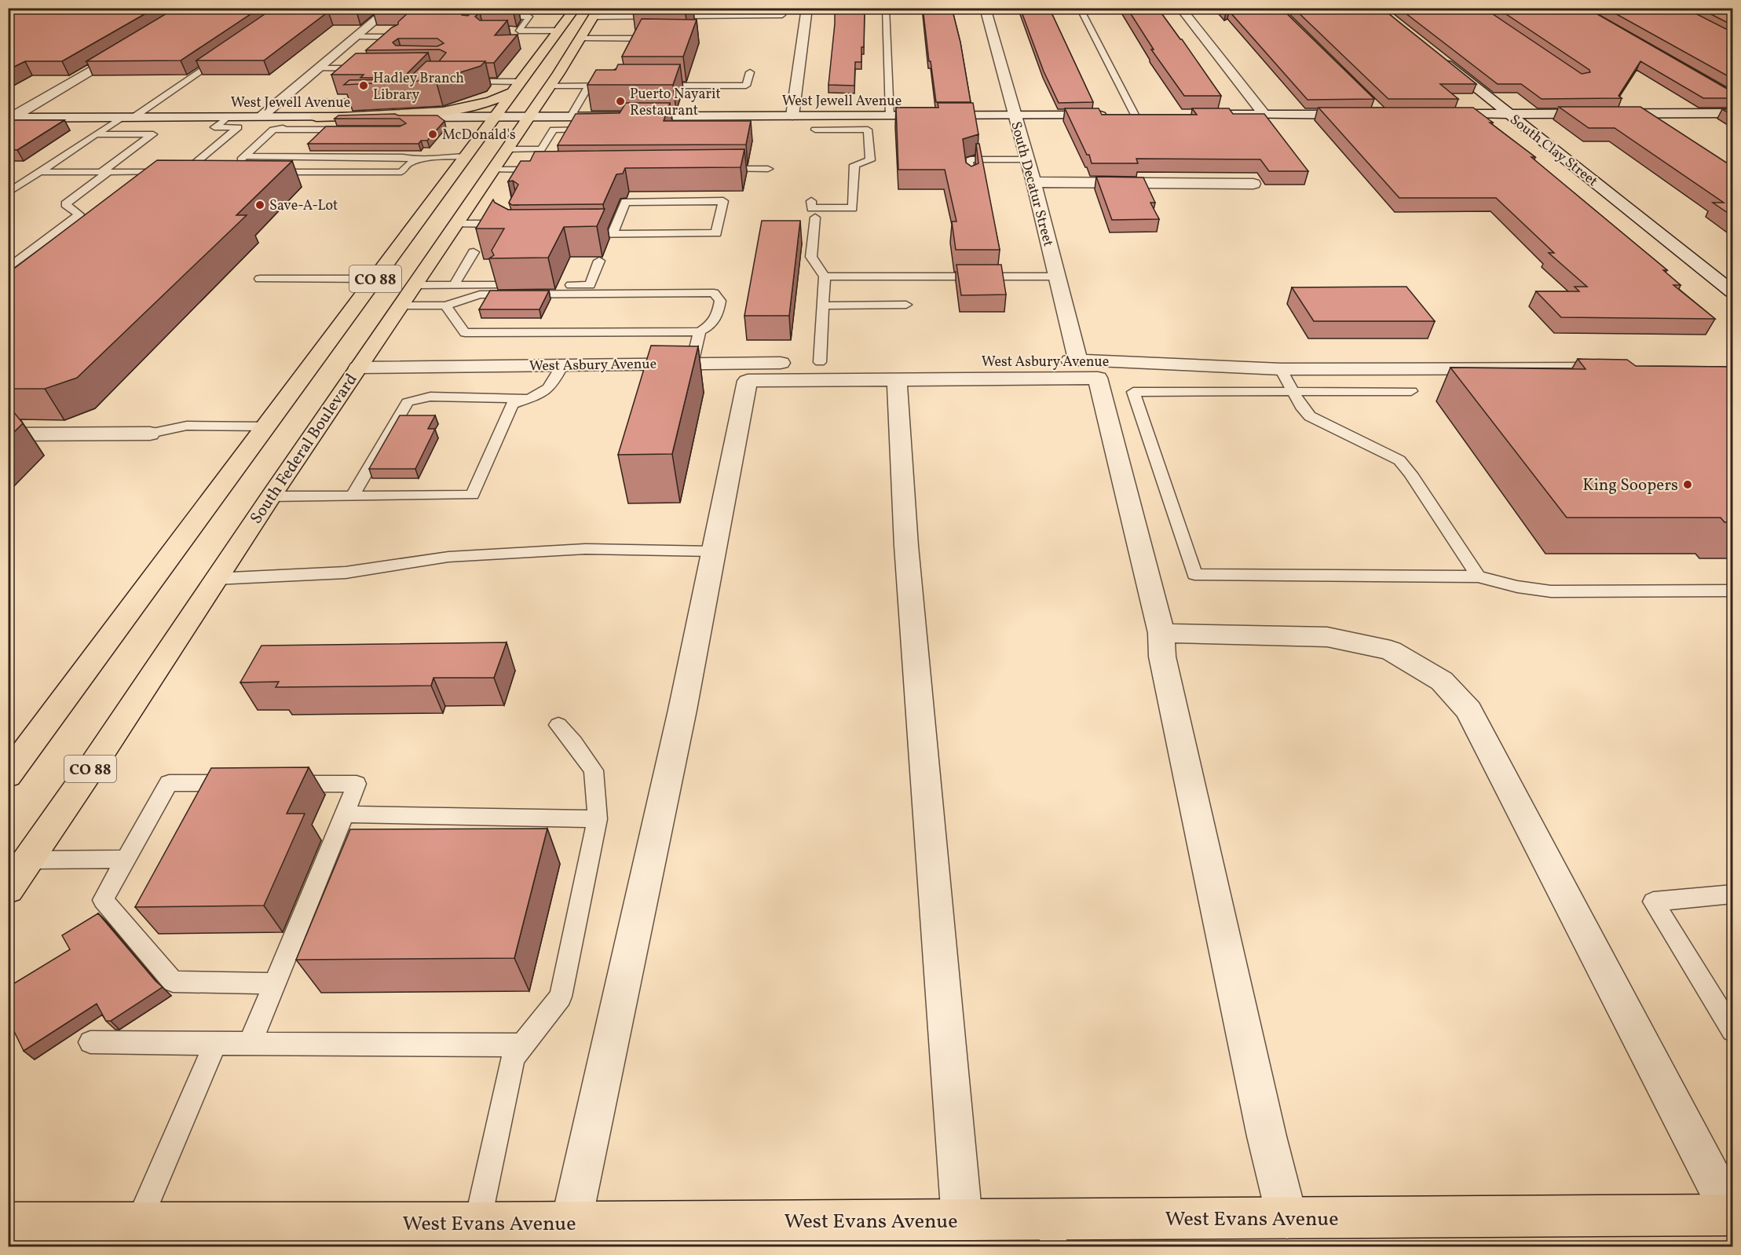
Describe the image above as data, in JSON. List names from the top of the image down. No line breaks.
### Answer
{"streets":{"main road":["CO 88","South Federal Boulevard","West Evans Avenue"],"street":["West Jewell Avenue","South Clay Street","South Decatur Street","West Asbury Avenue"]},"crossings":[["West Jewell Avenue","South Decatur Street"],["West Jewell Avenue","CO 88"],["West Jewell Avenue","South Federal Boulevard"],["South Decatur Street","West Asbury Avenue"],["West Asbury Avenue","South Federal Boulevard"]],"places":["Hadley Branch Library","Puerto Nayarit Restaurant","McDonald's","Save-A-Lot","King Soopers"]}
